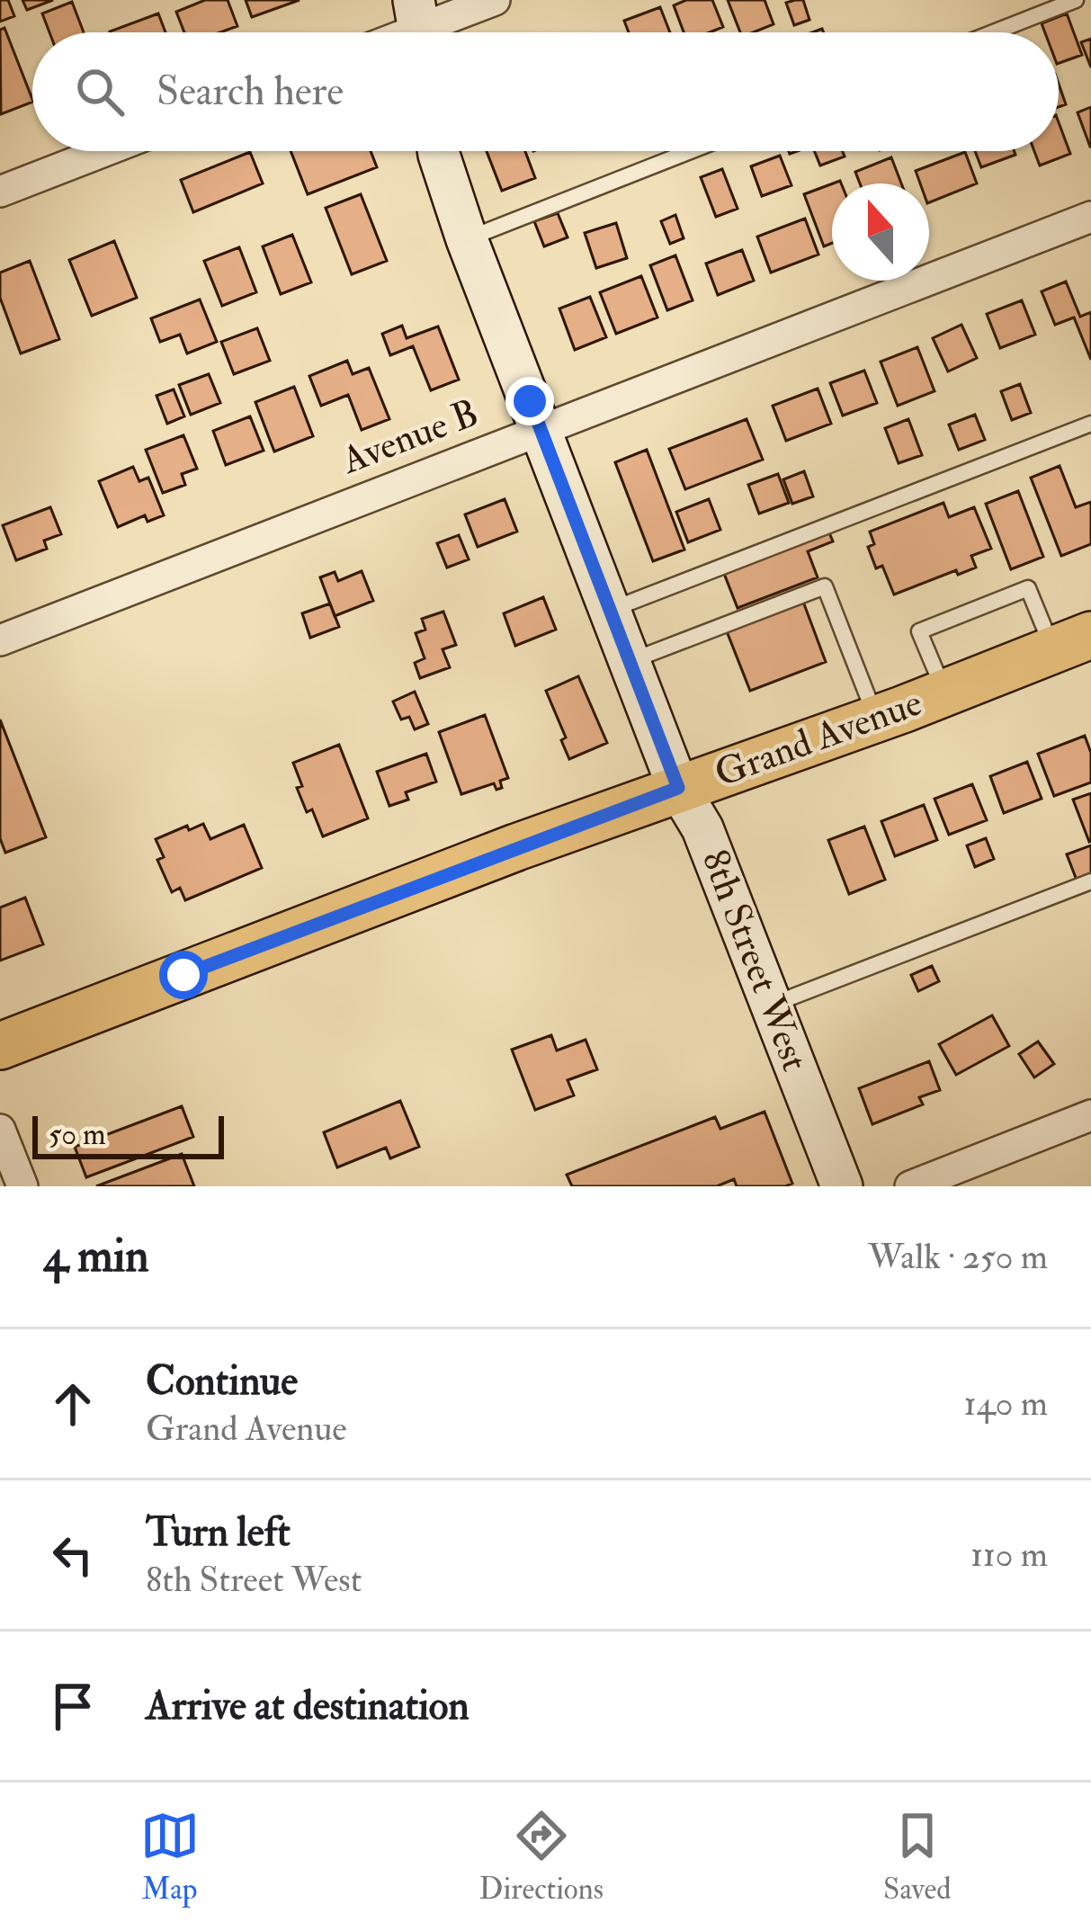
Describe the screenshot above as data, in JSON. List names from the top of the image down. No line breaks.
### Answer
{"streets":{"main road":["Grand Avenue"],"street":["Avenue B","8th Street West"]},"crossings":[["Avenue B","8th Street West"],["Grand Avenue","8th Street West"]],"scale_bar":"50 m","north":"top","page":{"search":"Search here","scale":"50 m","heading":["4 min","Walk · 250 m"],"list":[["Continue","Grand Avenue","140 m"],["Turn left","8th Street West","110 m"],"Arrive at destination"],"nav":["Map","Directions","Saved"]}}
